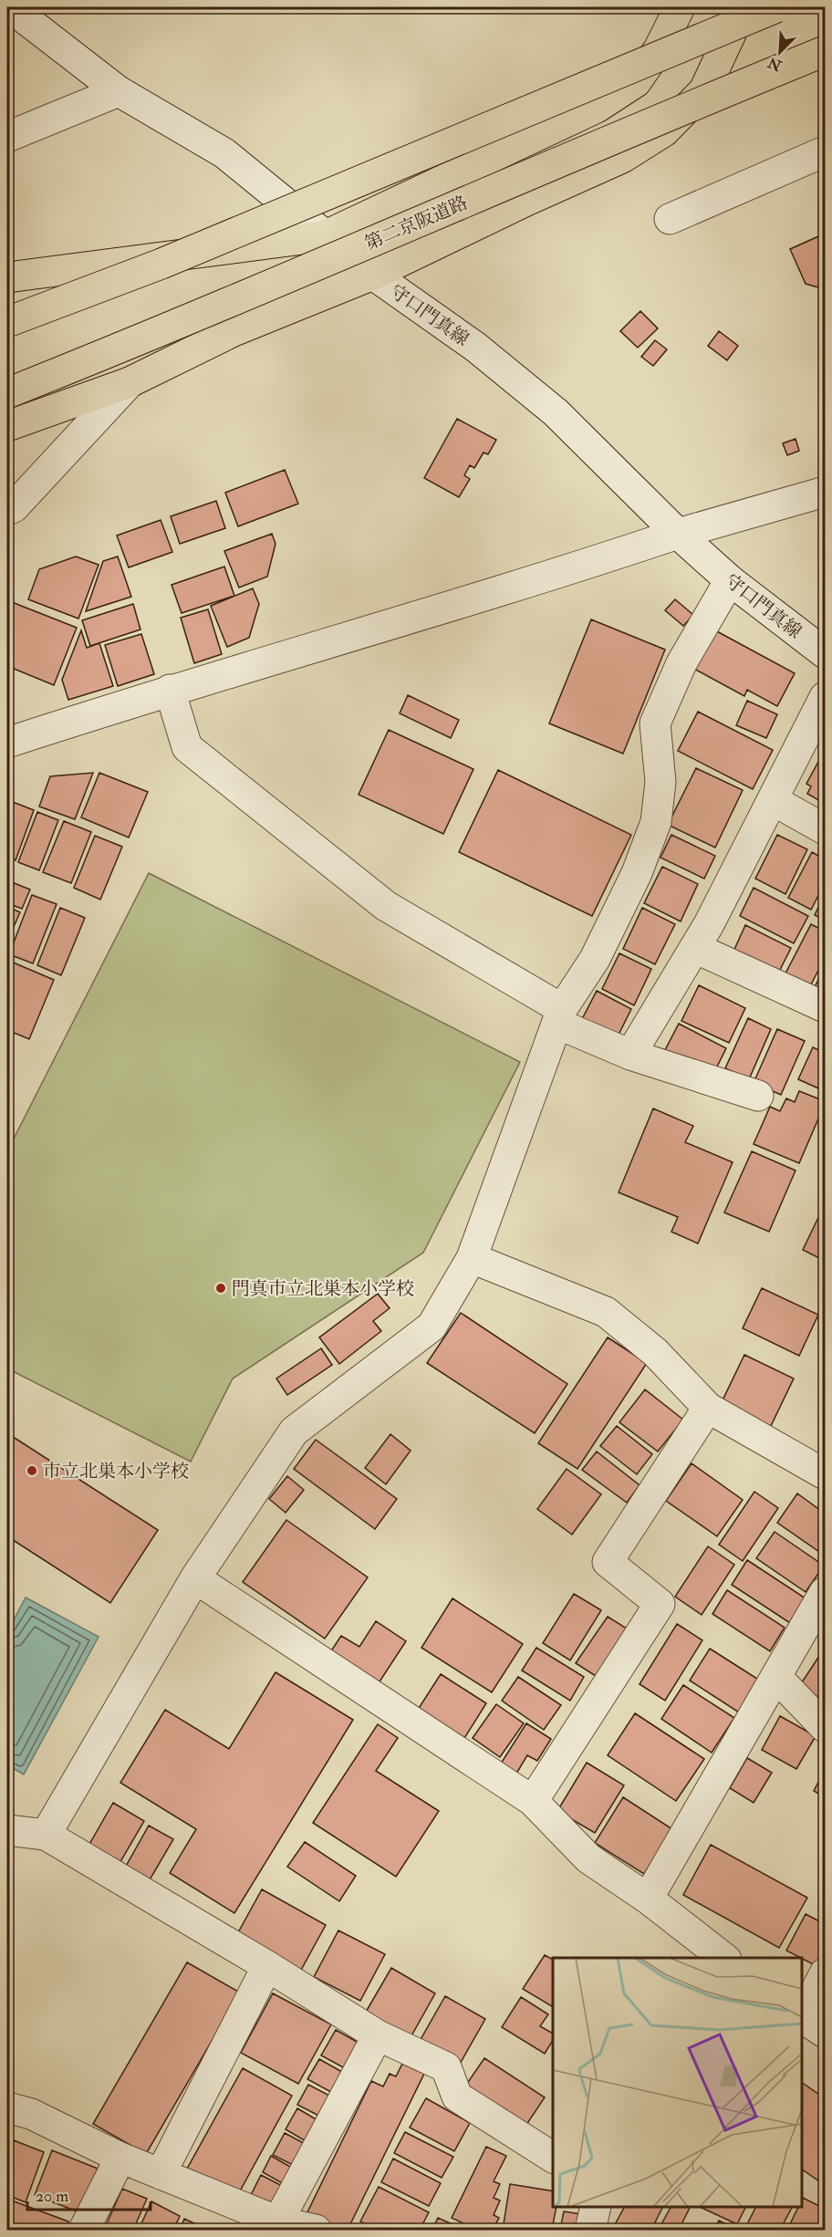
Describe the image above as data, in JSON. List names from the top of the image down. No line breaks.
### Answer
{"streets":{"highway":["第二京阪道路"],"street":["守口門真線"]},"places":["門真市立北巣本小学校","市立北巣本小学校"],"scale_bar":"20 m","north":"bottom left"}
